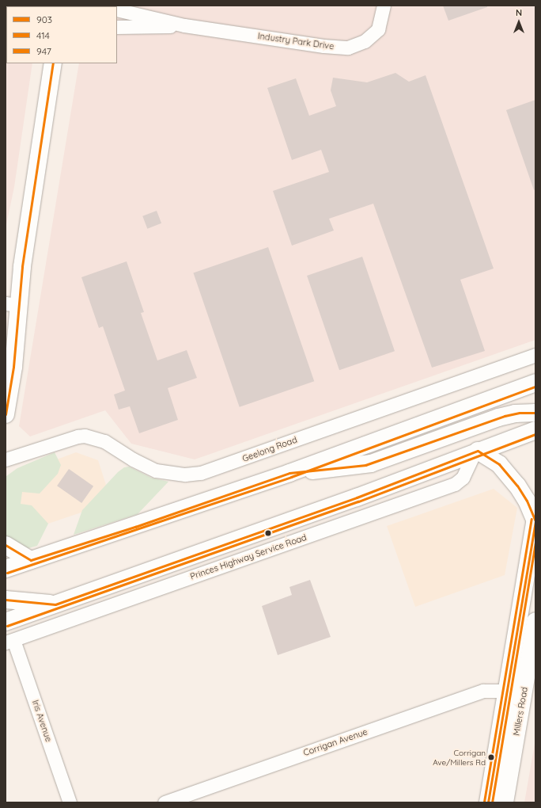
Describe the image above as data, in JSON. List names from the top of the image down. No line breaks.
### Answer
{"streets":{"main road":["Millers Road"],"street":["Industry Park Drive","Geelong Road","Princes Highway Service Road","Iris Avenue","Corrigan Avenue"]},"crossings":[["Princes Highway Service Road","Iris Avenue"],["Millers Road","Corrigan Avenue"]],"places":["Corrigan Ave/Millers Rd"],"lines":["transit line 903","transit line 414","transit line 947"],"legend":["903","414","947"],"north":"top"}
